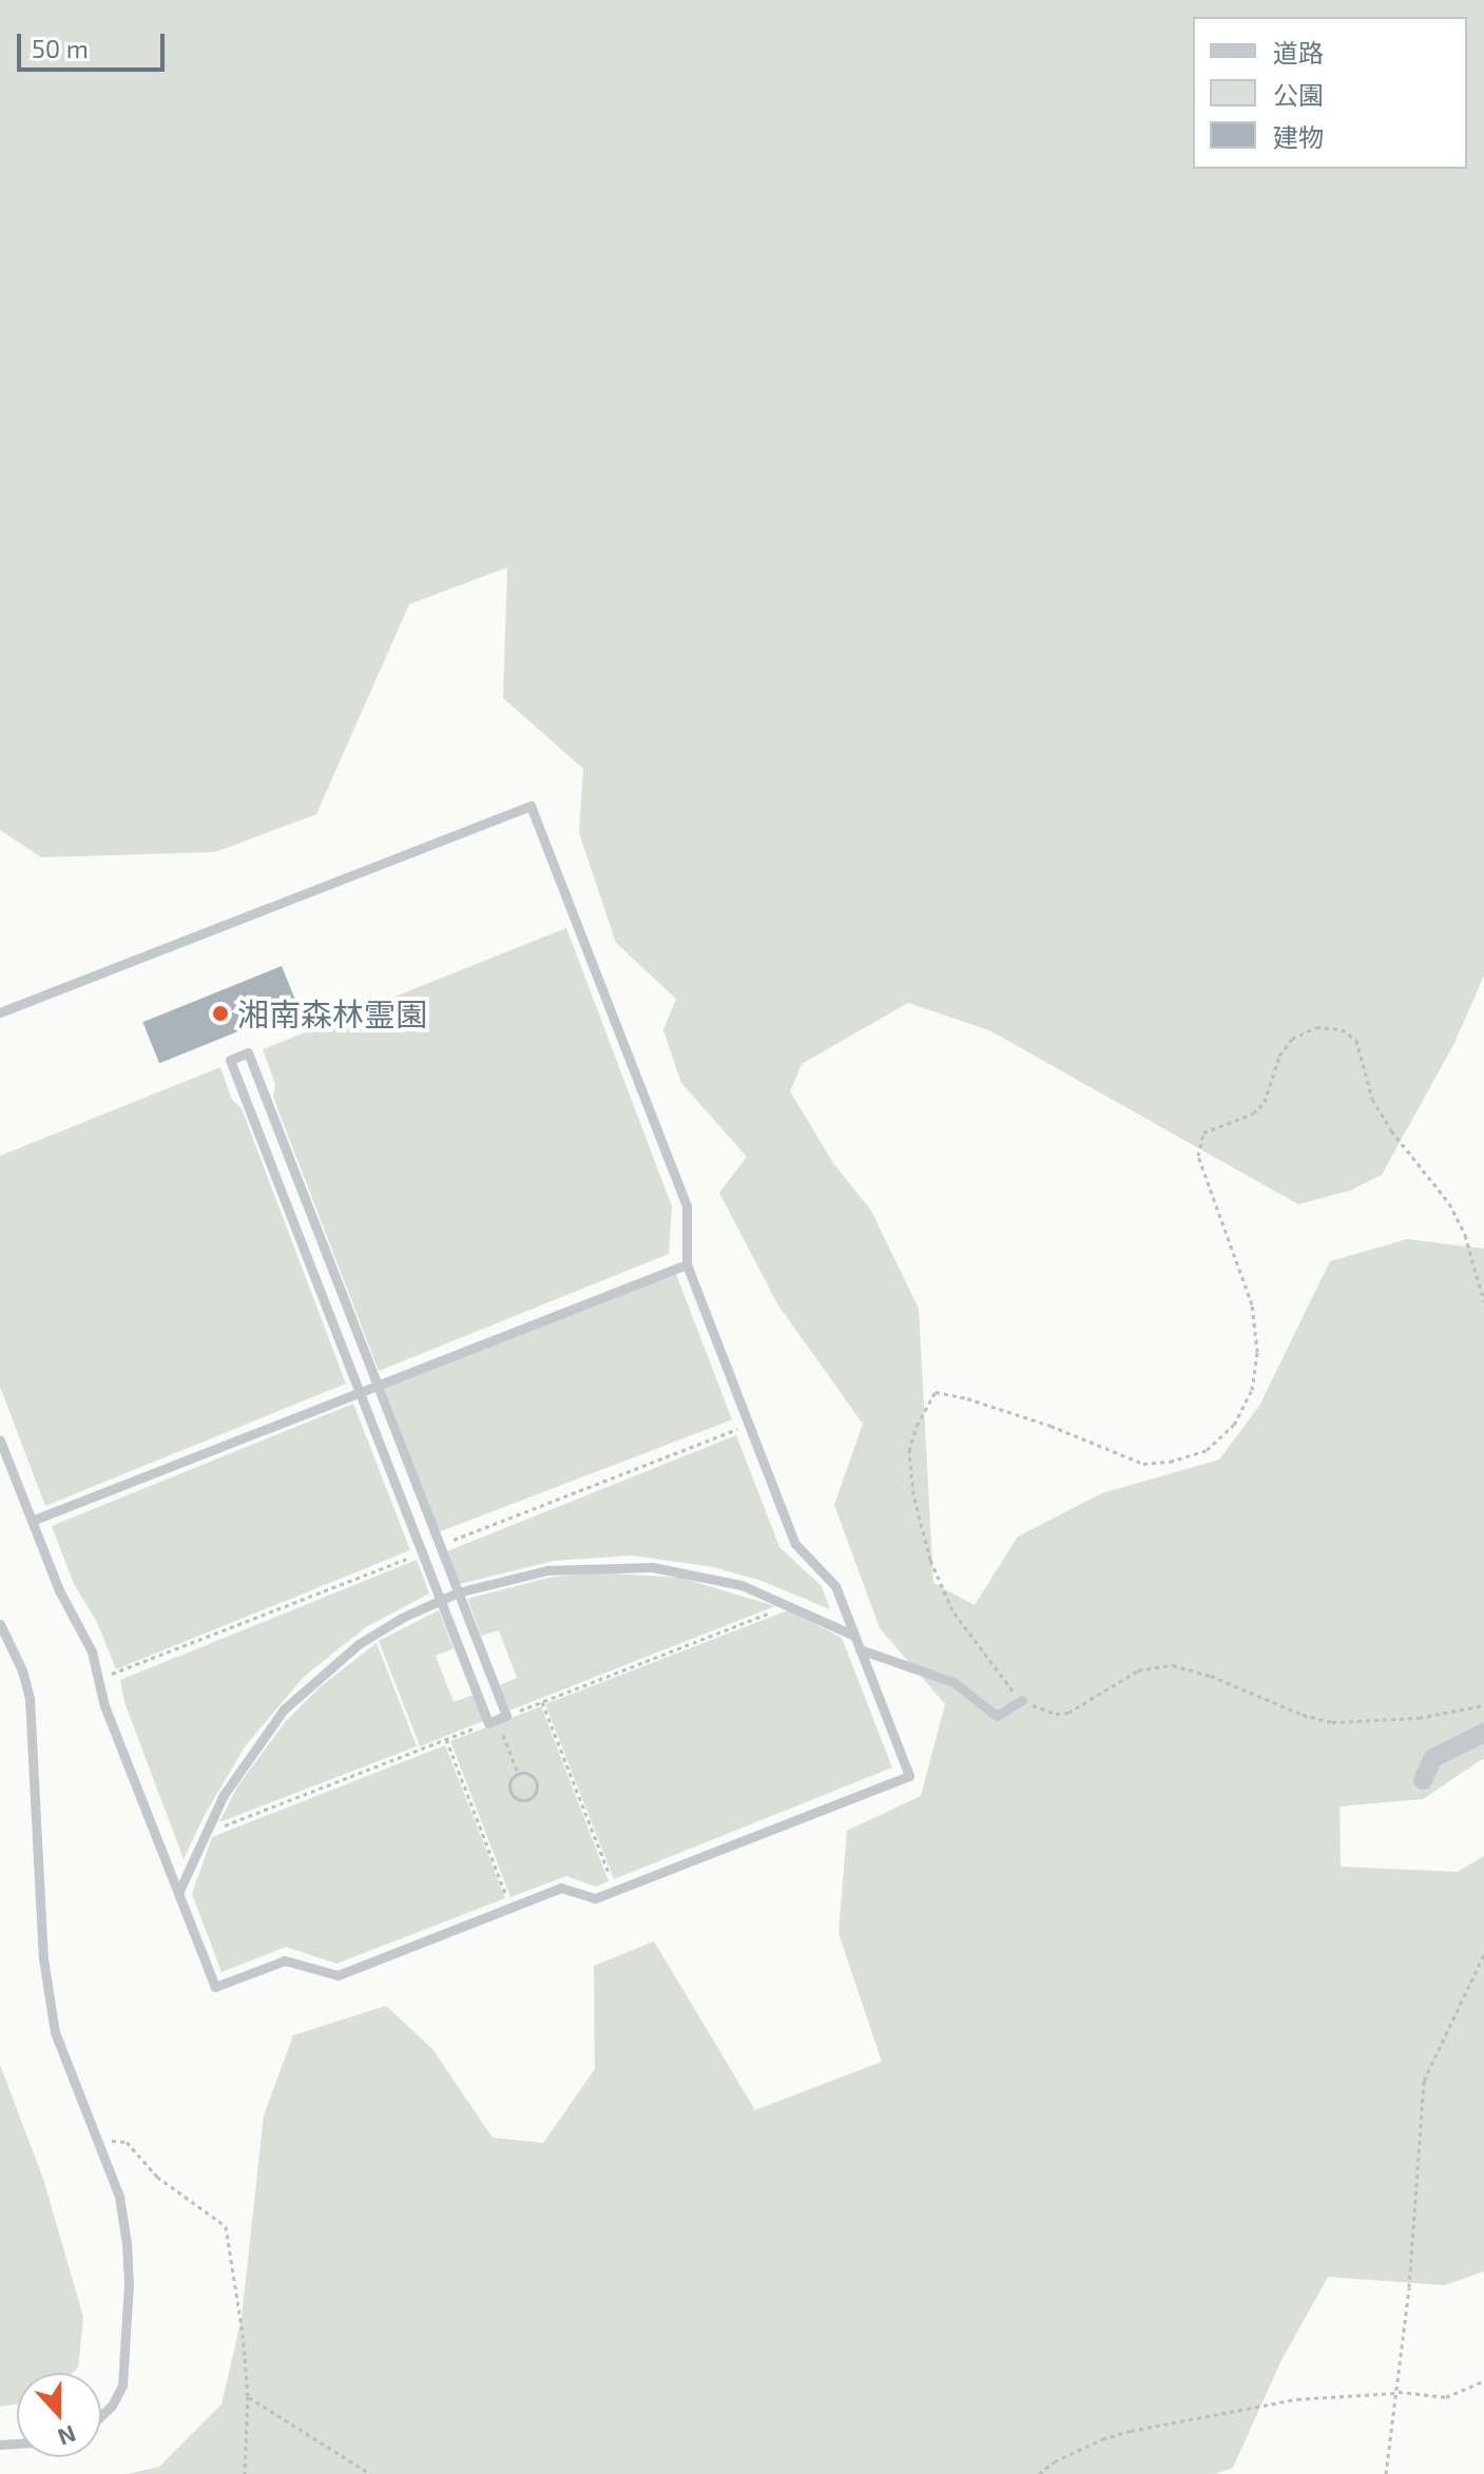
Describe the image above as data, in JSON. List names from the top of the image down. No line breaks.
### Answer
{"places":["湘南森林霊園"],"legend":["道路","公園","建物"],"scale_bar":"50 m","north":"bottom"}
